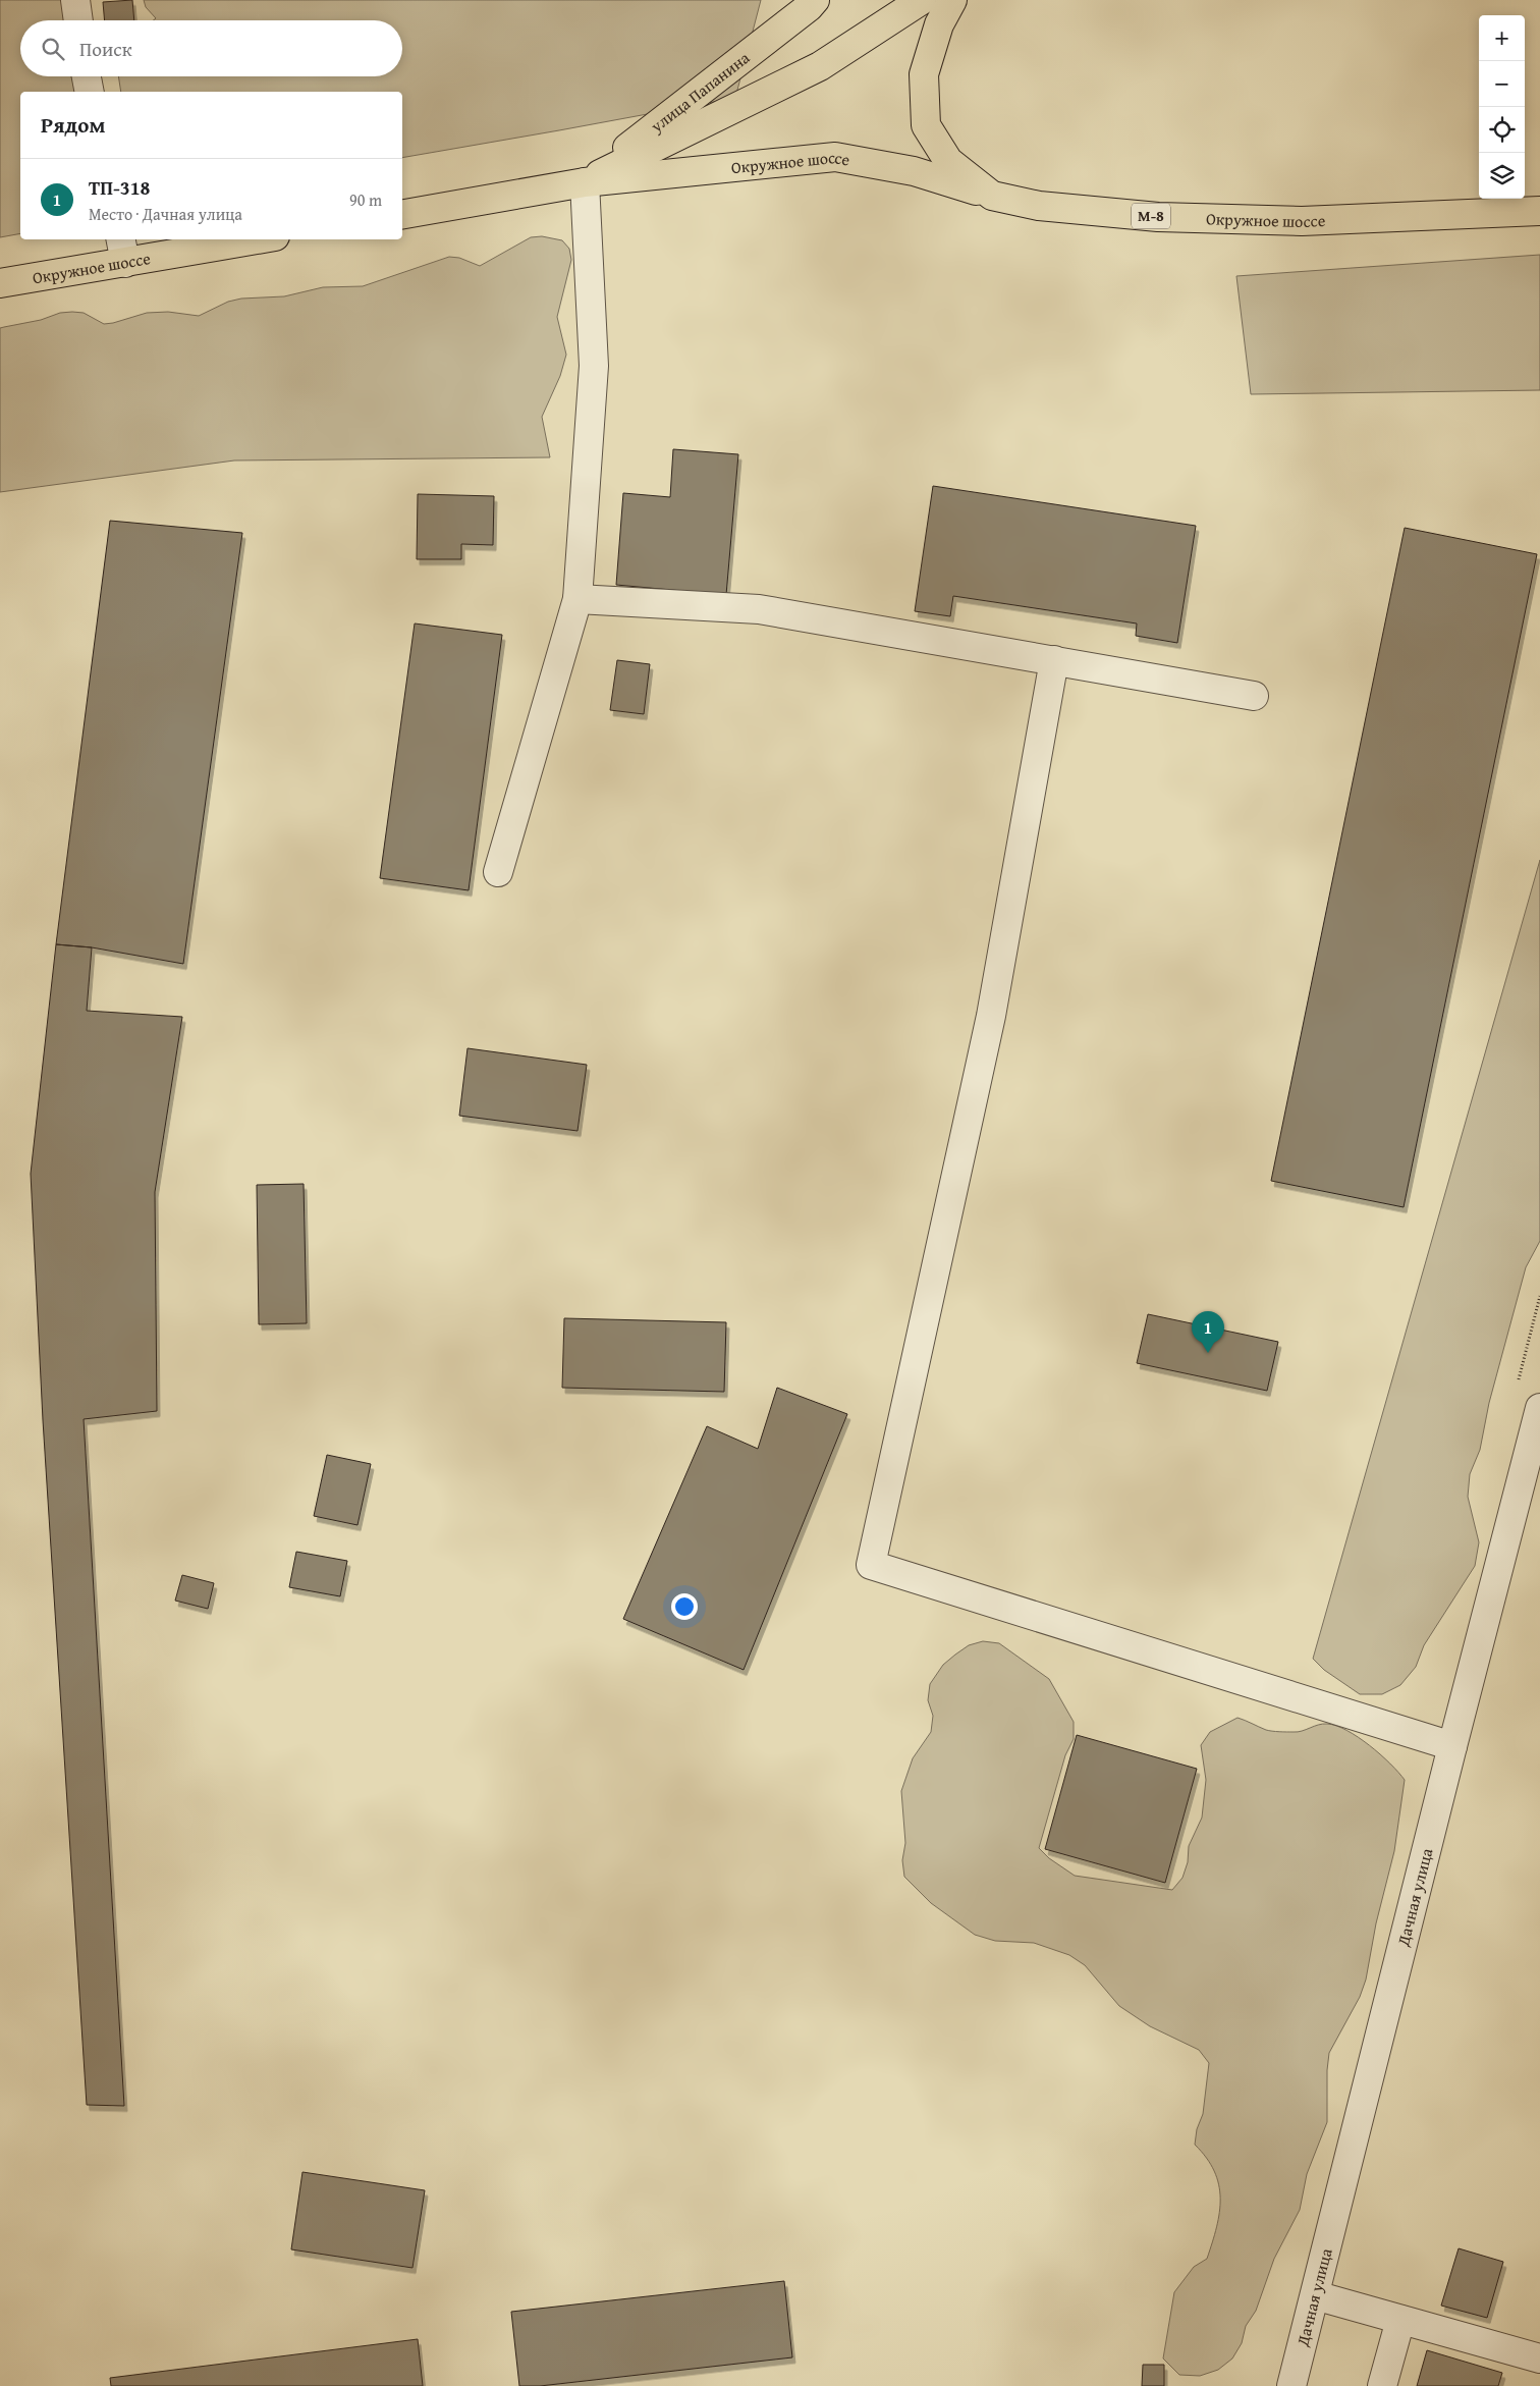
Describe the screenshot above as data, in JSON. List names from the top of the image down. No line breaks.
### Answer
{"streets":{"main road":["улица Папанина","Окружное шоссе","М-8"],"street":["Дачная улица"]},"crossings":[["улица Папанина","Окружное шоссе"]],"page":{"map_buttons":["+","−"],"search":"Поиск","heading":"Рядом","list":[{"mark":"1","name":"ТП-318","note":"Место · Дачная улица","value":"90 m"}],"pins":"1"}}
